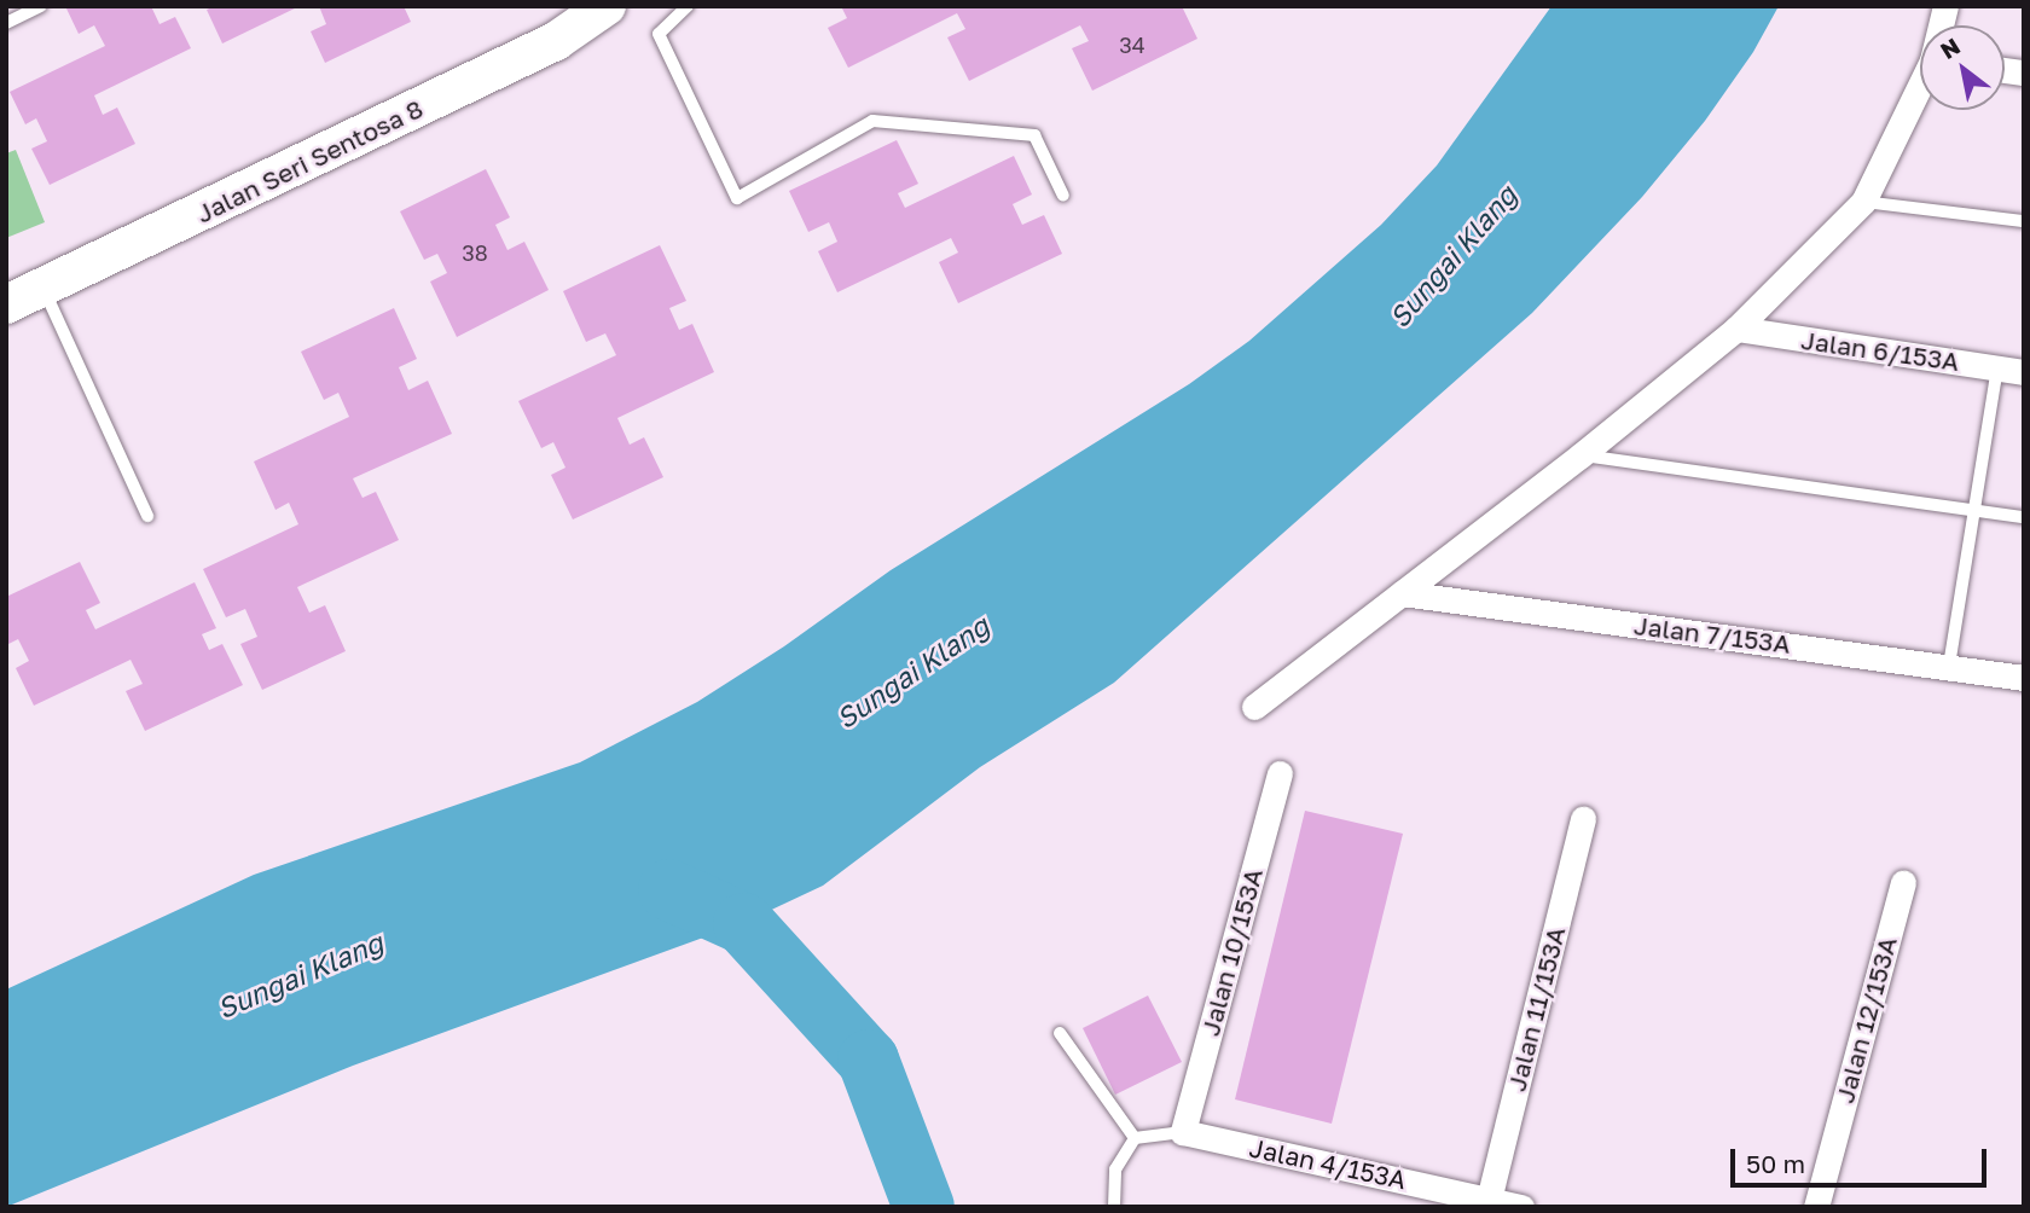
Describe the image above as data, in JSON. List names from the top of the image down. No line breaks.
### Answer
{"streets":{"main road":["Jalan Seri Sentosa 8"],"street":["Jalan 6/153A","Jalan 7/153A","Jalan 10/153A","Jalan 11/153A","Jalan 12/153A","Jalan 4/153A"]},"crossings":[["Jalan 10/153A","Jalan 4/153A"],["Jalan 11/153A","Jalan 4/153A"]],"water":["Sungai Klang"],"house_numbers":["34","38"],"scale_bar":"50 m","north":"top left"}
